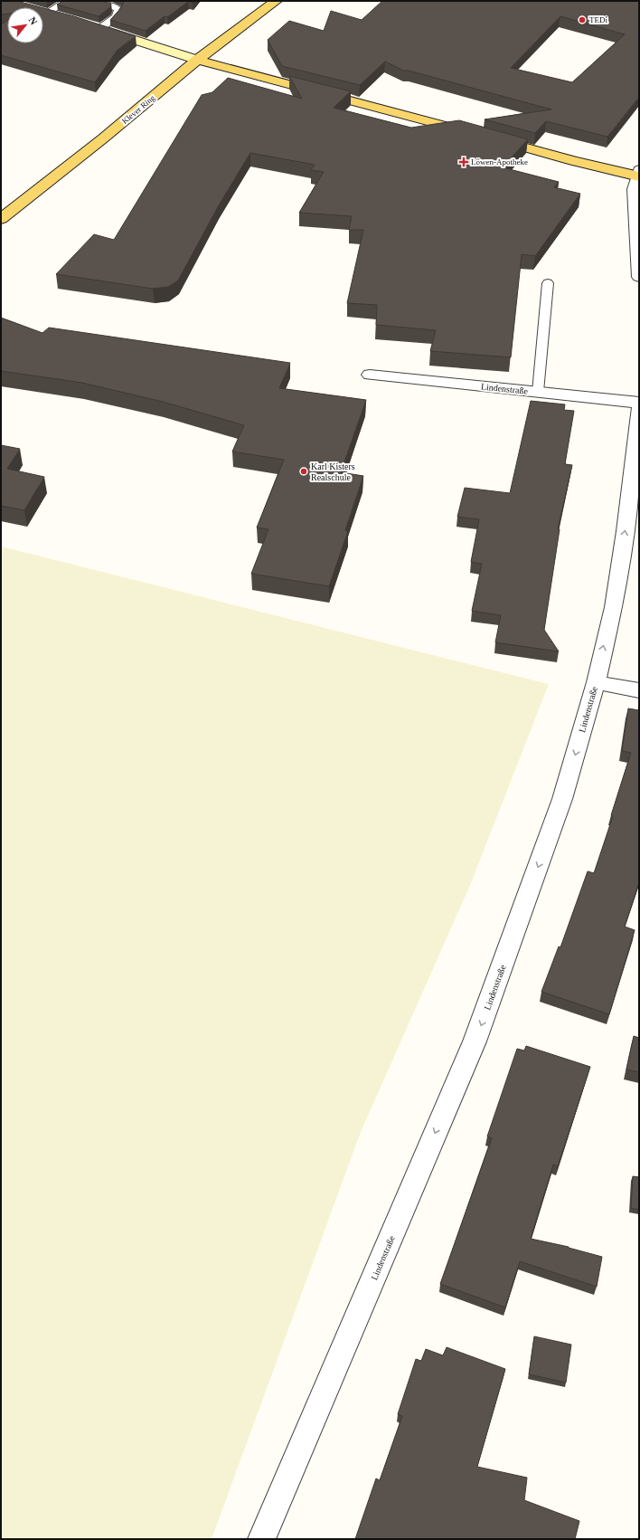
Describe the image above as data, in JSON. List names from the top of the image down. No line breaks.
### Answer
{"streets":{"main road":["Klever Ring"],"street":["Lindenstraße"]},"places":{"other":["TEDi","Karl Kisters Realschule"],"health":["Löwen-Apotheke"]},"north":"top right"}
